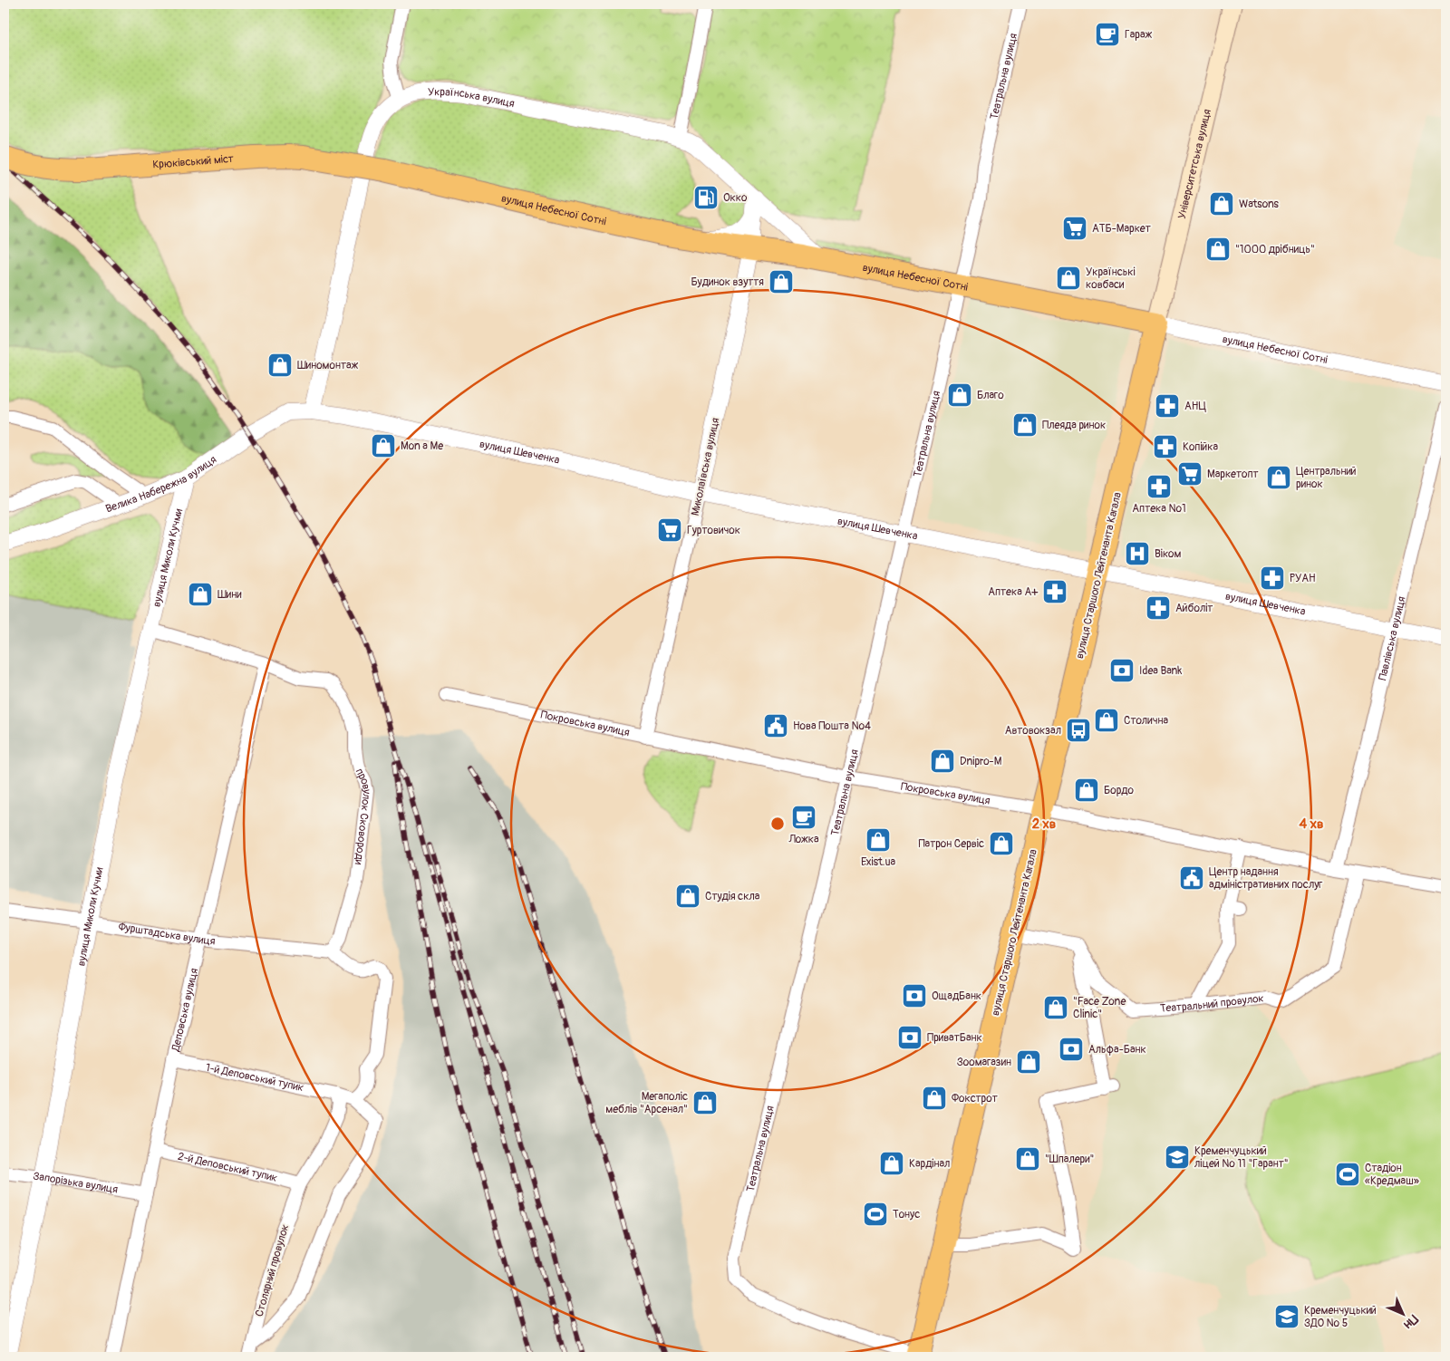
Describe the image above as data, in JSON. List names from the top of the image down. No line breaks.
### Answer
{"streets":{"highway":["Крюківський міст","вулиця Небесної Сотні","вулиця Старшого Лейтенанта Кагала"],"main road":["Університетська вулиця"],"street":["Театральна вулиця","Українська вулиця","вулиця Шевченка","Миколаївська вулиця","Велика Набережна вулиця","вулиця Миколи Кучми","Павлівська вулиця","Покровська вулиця","провулок Сковороди","Фурштадська вулиця","Театральний провулок","Деповська вулиця","1-й Деповський тупик","2-й Деповський тупик","Запорізька вулиця","Столярний провулок"]},"crossings":[["Театральна вулиця","вулиця Небесної Сотні"],["Театральна вулиця","вулиця Шевченка"],["Театральна вулиця","вулиця Старшого Лейтенанта Кагала"],["Театральна вулиця","Покровська вулиця"],["Українська вулиця","вулиця Небесної Сотні"],["Українська вулиця","вулиця Шевченка"],["Українська вулиця","Миколаївська вулиця"],["Українська вулиця","Велика Набережна вулиця"],["Крюківський міст","вулиця Небесної Сотні"],["Університетська вулиця","вулиця Небесної Сотні"],["Університетська вулиця","вулиця Старшого Лейтенанта Кагала"],["вулиця Небесної Сотні","Миколаївська вулиця"],["вулиця Небесної Сотні","вулиця Старшого Лейтенанта Кагала"],["вулиця Шевченка","Миколаївська вулиця"],["вулиця Шевченка","Велика Набережна вулиця"],["вулиця Шевченка","вулиця Старшого Лейтенанта Кагала"],["вулиця Шевченка","Павлівська вулиця"],["Миколаївська вулиця","Покровська вулиця"],["Велика Набережна вулиця","вулиця Миколи Кучми"],["вулиця Миколи Кучми","провулок Сковороди"],["вулиця Миколи Кучми","Фурштадська вулиця"],["вулиця Миколи Кучми","Запорізька вулиця"],["вулиця Старшого Лейтенанта Кагала","Покровська вулиця"],["Павлівська вулиця","Покровська вулиця"],["Покровська вулиця","Театральний провулок"],["провулок Сковороди","Фурштадська вулиця"],["провулок Сковороди","Деповська вулиця"],["Фурштадська вулиця","Деповська вулиця"],["Деповська вулиця","1-й Деповський тупик"],["Деповська вулиця","2-й Деповський тупик"],["Деповська вулиця","Запорізька вулиця"],["2-й Деповський тупик","Столярний провулок"]],"places":{"cafe":["Гараж","Ложка"],"fuel station":["Окко"],"shop":["Watsons","\"1000 дрібниць\"","Українські ковбаси","Будинок взуття","Шиномонтаж","Благо","Плеяда ринок","Mon a Me","Центральний ринок","Шини","Столична","Dnipro-M","Бордо","Exist.ua","Патрон Сервіс","Студія скла","\"Face Zone Clinic\"","Зоомагазин","Фокстрот","Мегаполіс меблів \"Арсенал\"","\"Шпалери\"","Кардінал"],"supermarket":["АТБ-Маркет","Маркетопт","Гуртовичок"],"pharmacy":["АНЦ","Копійка","Аптека №1","РУАН","Аптека А+","Айболіт"],"hospital":["Віком"],"bank":["Idea Bank","ОщадБанк","ПриватБанк","Альфа-Банк"],"public building":["Нова Пошта №4","Центр надання адміністративних послуг"],"bus stop":["Автовокзал"],"school or university":["Кременчуцький ліцей № 11 \"Гарант\"","Кременчуцький ЗДО № 5"],"sports":["Стадіон «Кредмаш»","Тонус"]},"north":"bottom right","rings":["2 хв","4 хв"]}
